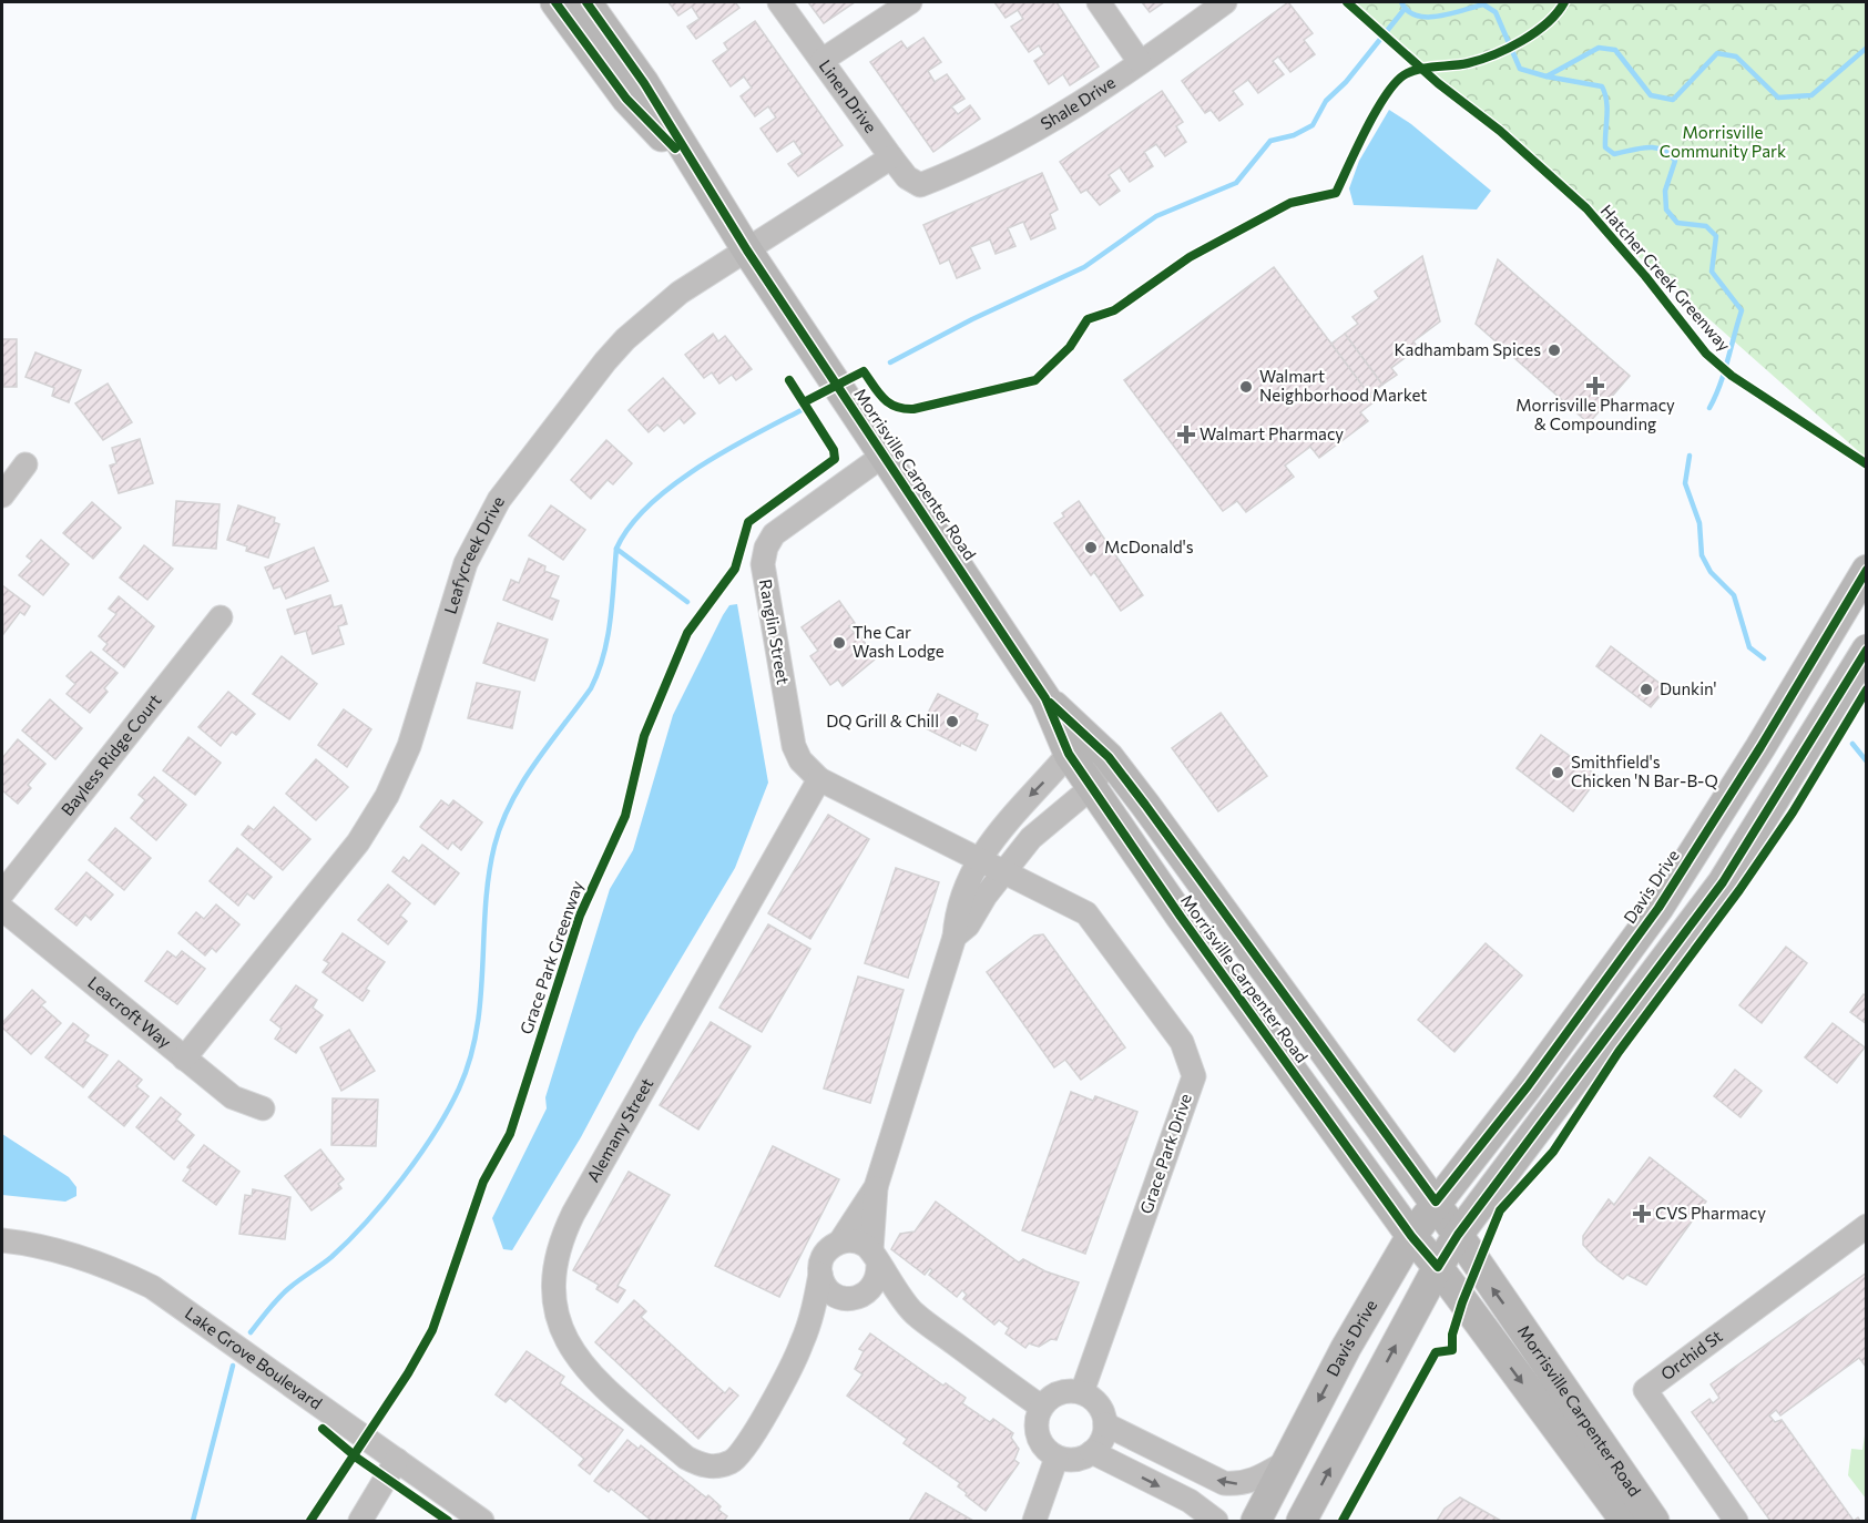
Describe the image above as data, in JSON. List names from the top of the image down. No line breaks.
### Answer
{"streets":{"main road":["Morrisville Carpenter Road","Davis Drive"],"street":["Linen Drive","Shale Drive","Leafycreek Drive","Ranglin Street","Bayless Ridge Court","Leacroft Way","Alemany Street","Grace Park Drive","Orchid St","Lake Grove Boulevard"],"cycle path":["Hatcher Creek Greenway","Grace Park Greenway"]},"crossings":[["Linen Drive","Shale Drive"],["Linen Drive","Leafycreek Drive"],["Morrisville Carpenter Road","Leafycreek Drive"],["Morrisville Carpenter Road","Ranglin Street"],["Morrisville Carpenter Road","Davis Drive"],["Leafycreek Drive","Leacroft Way"],["Ranglin Street","Alemany Street"]],"parks":["Morrisville Community Park"],"places":{"other":["Kadhambam Spices","Walmart Neighborhood Market","McDonald's","The Car Wash Lodge","Dunkin'","DQ Grill & Chill","Smithfield's Chicken 'N Bar-B-Q"],"health":["Morrisville Pharmacy & Compounding","Walmart Pharmacy","CVS Pharmacy"]}}
